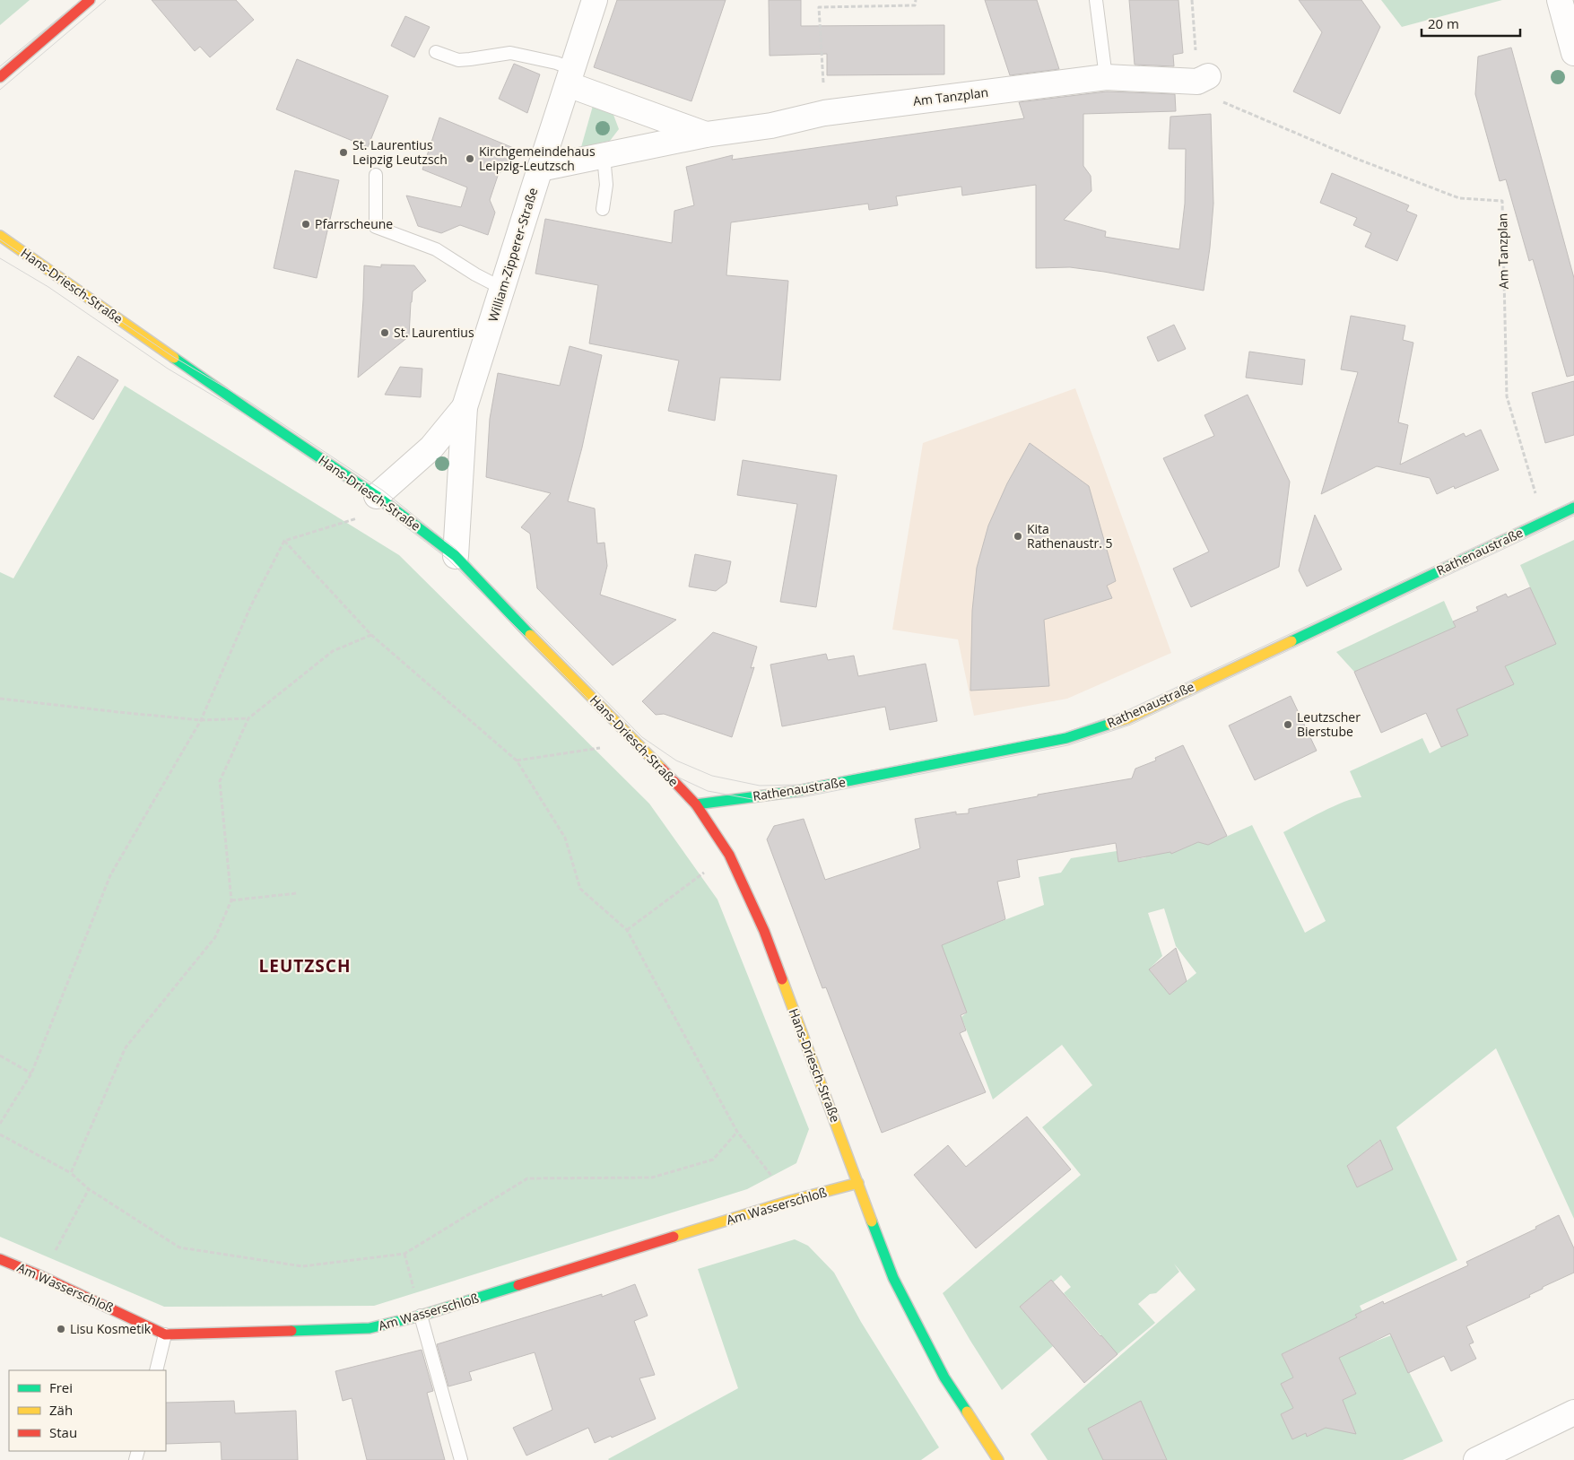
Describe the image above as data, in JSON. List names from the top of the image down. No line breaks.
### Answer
{"streets":{"street":["Am Tanzplan","William-Zipperer-Straße","Hans-Driesch-Straße","Rathenaustraße","Am Wasserschloß"]},"crossings":[["Am Tanzplan","William-Zipperer-Straße"],["Am Tanzplan","Rathenaustraße"],["William-Zipperer-Straße","Hans-Driesch-Straße"],["Hans-Driesch-Straße","Rathenaustraße"],["Hans-Driesch-Straße","Am Wasserschloß"]],"districts":["LEUTZSCH"],"places":["St. Laurentius Leipzig Leutzsch","Kirchgemeindehaus Leipzig-Leutzsch","Pfarrscheune","St. Laurentius","Kita Rathenaustr. 5","Leutzscher Bierstube","Lisu Kosmetik"],"legend":["Frei","Zäh","Stau"],"scale_bar":"20 m"}
